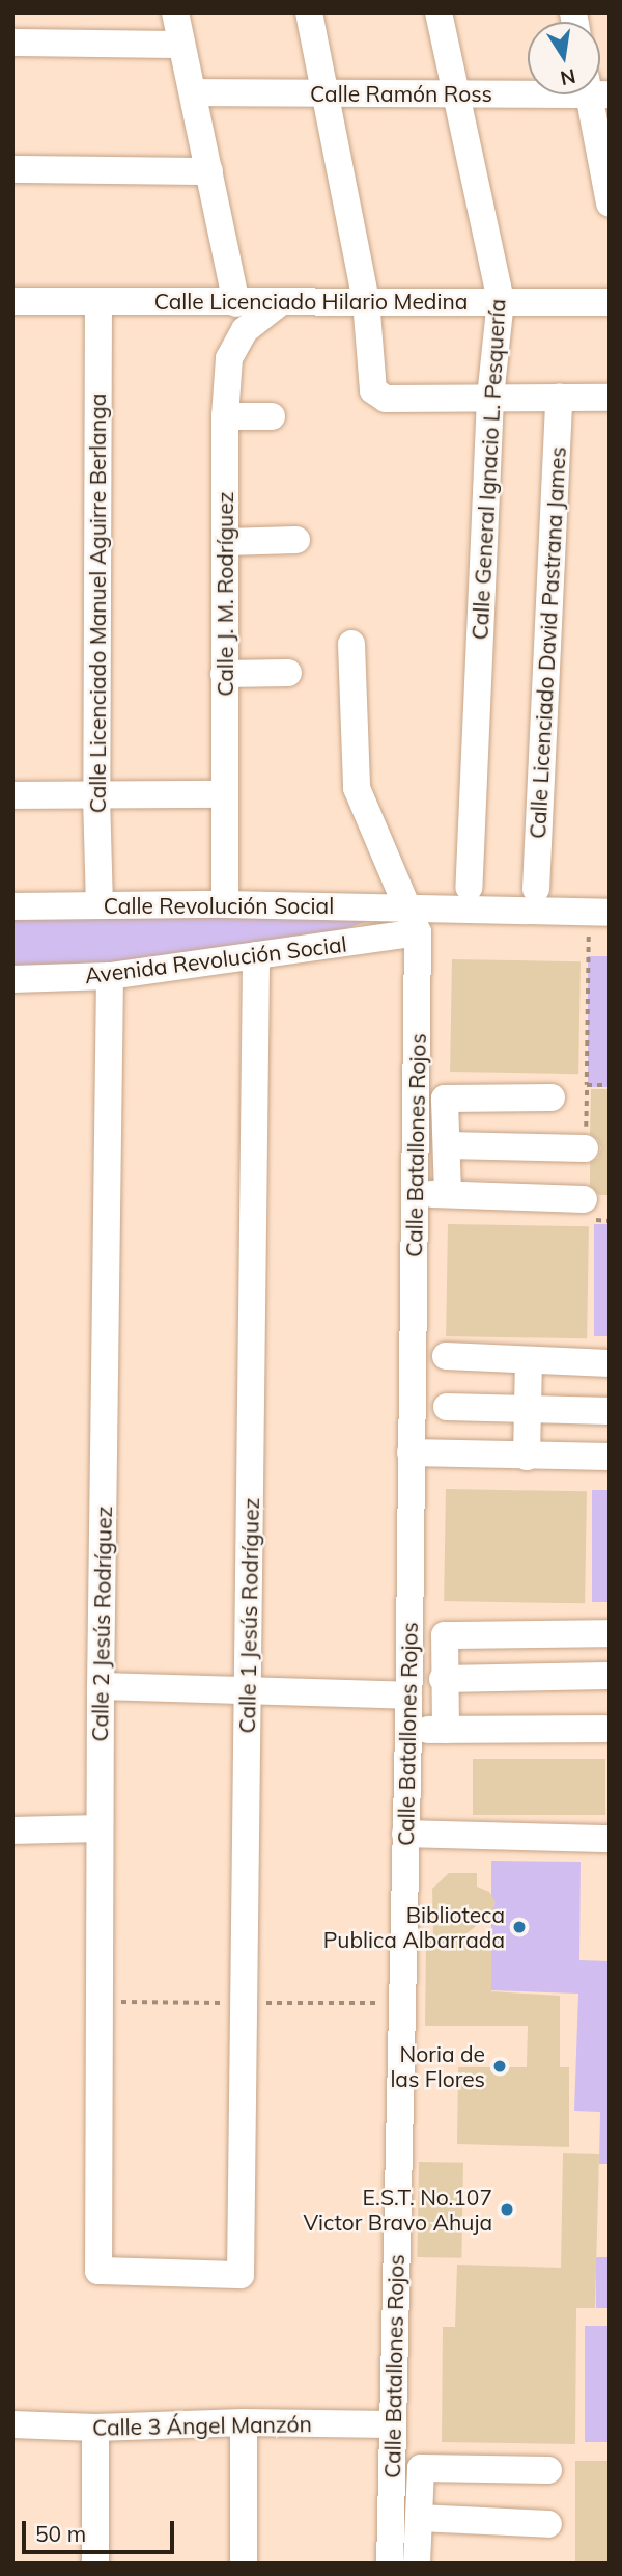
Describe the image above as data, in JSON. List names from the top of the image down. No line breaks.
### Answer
{"streets":{"street":["Calle Ramón Ross","Calle Licenciado Hilario Medina","Calle General Ignacio L. Pesquería","Calle J. M. Rodríguez","Calle Licenciado Manuel Aguirre Berlanga","Calle Licenciado David Pastrana James","Calle Revolución Social","Avenida Revolución Social","Calle Batallones Rojos","Calle 1 Jesús Rodríguez","Calle 2 Jesús Rodríguez","Calle 3 Ángel Manzón"]},"crossings":[["Calle Ramón Ross","Calle General Ignacio L. Pesquería"],["Calle Licenciado Hilario Medina","Calle General Ignacio L. Pesquería"],["Calle Licenciado Hilario Medina","Calle J. M. Rodríguez"],["Calle Licenciado Hilario Medina","Calle Licenciado Manuel Aguirre Berlanga"],["Calle J. M. Rodríguez","Calle Revolución Social"],["Calle Licenciado Manuel Aguirre Berlanga","Calle Revolución Social"],["Calle Revolución Social","Avenida Revolución Social"],["Calle Revolución Social","Calle Batallones Rojos"],["Avenida Revolución Social","Calle Batallones Rojos"],["Avenida Revolución Social","Calle 1 Jesús Rodríguez"],["Avenida Revolución Social","Calle 2 Jesús Rodríguez"],["Calle Batallones Rojos","Calle 3 Ángel Manzón"],["Calle 1 Jesús Rodríguez","Calle 2 Jesús Rodríguez"]],"places":["Biblioteca Publica Albarrada","Noria de las Flores","E.S.T. No.107 Victor Bravo Ahuja"],"scale_bar":"50 m","north":"bottom"}
